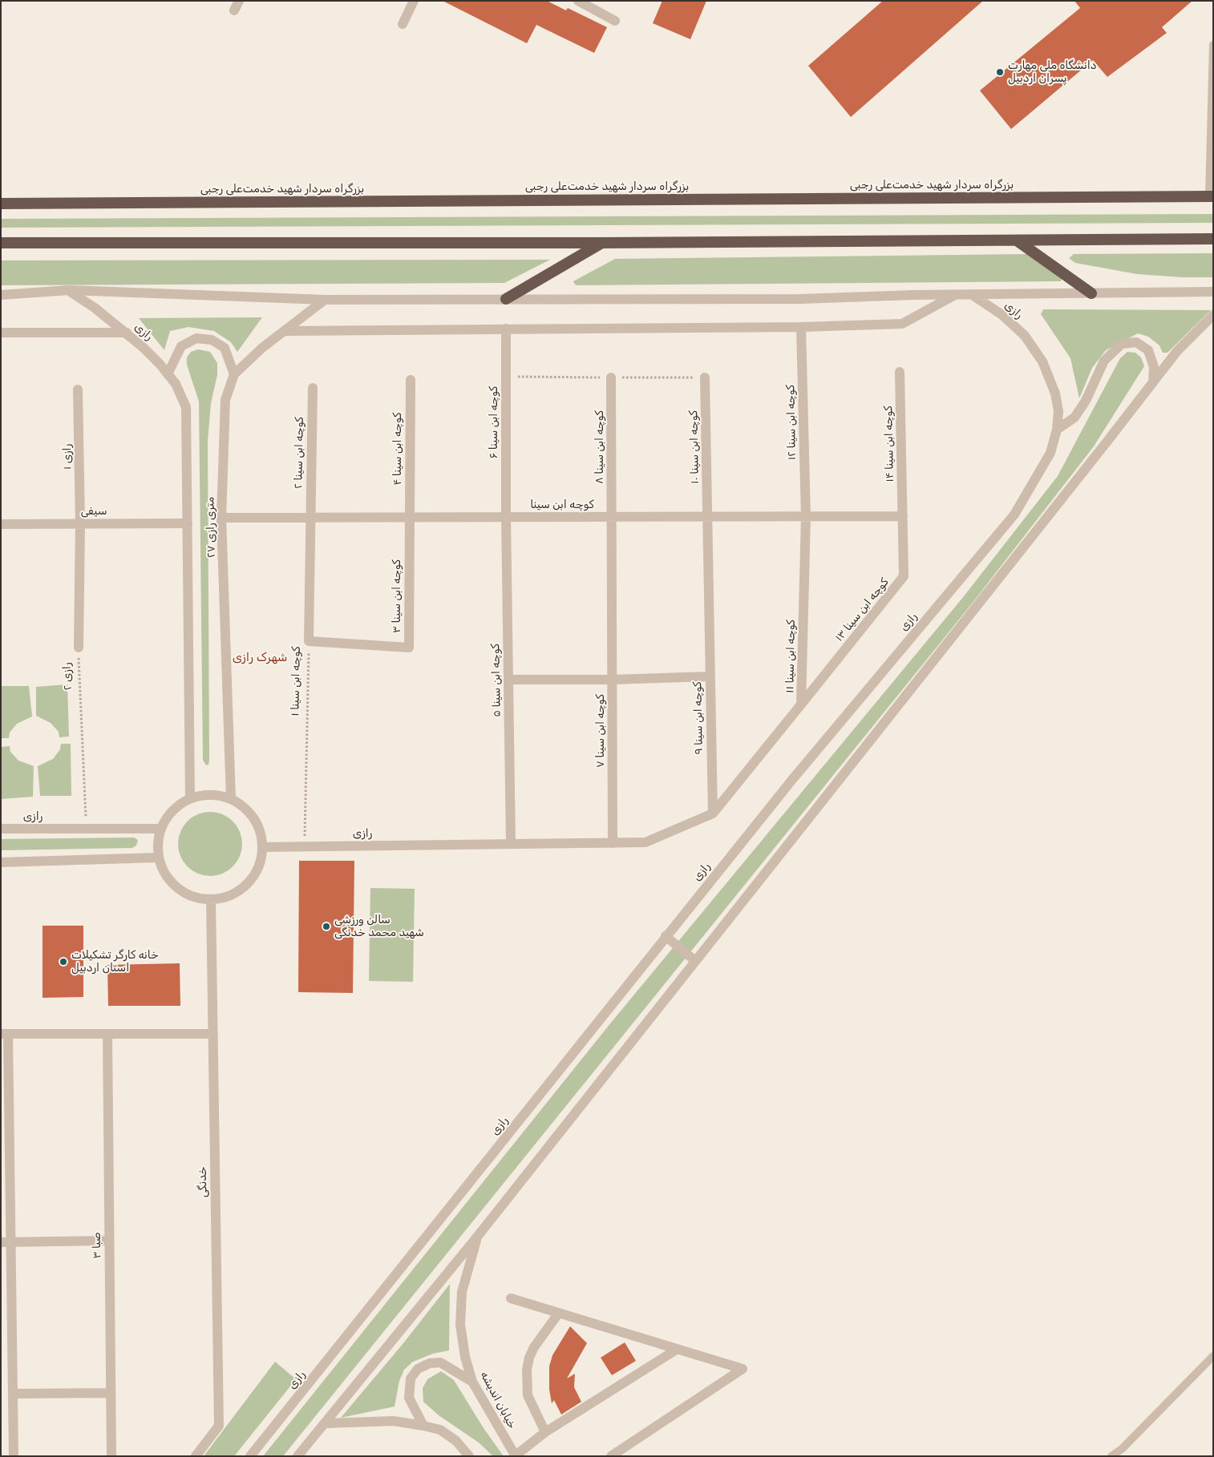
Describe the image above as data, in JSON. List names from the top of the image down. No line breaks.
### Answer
{"streets":{"highway":["بزرگراه سردار شهید خدمت‌علی رجبی"],"street":["رازی","کوچه ابن سینا ۶","کوچه ابن سینا ۱۲","کوچه ابن سینا ۱۴","کوچه ابن سینا ۸","کوچه ابن سینا ۱۰","کوچه ابن سینا ۴","کوچه ابن سینا ۲","رازی ۱","کوچه ابن سینا","سیفی","۲۷ متری رازی","کوچه ابن سینا ۳","کوچه ابن سینا ۱۳","کوچه ابن سینا ۱۱","رازی ۲","کوچه ابن سینا ۵","کوچه ابن سینا ۱","کوچه ابن سینا ۹","کوچه ابن سینا ۷","خدنگی","صبا ۳","خیابان اندیشه"]},"crossings":[["رازی","۲۷ متری رازی"],["رازی","رازی ۲"],["رازی","کوچه ابن سینا ۵"],["رازی","کوچه ابن سینا ۱"],["رازی","خدنگی"],["کوچه ابن سینا ۶","کوچه ابن سینا"],["کوچه ابن سینا ۶","کوچه ابن سینا ۵"],["کوچه ابن سینا ۱۲","کوچه ابن سینا"],["کوچه ابن سینا ۱۲","کوچه ابن سینا ۱۱"],["کوچه ابن سینا ۱۴","کوچه ابن سینا"],["کوچه ابن سینا ۱۴","کوچه ابن سینا ۱۳"],["کوچه ابن سینا ۸","کوچه ابن سینا"],["کوچه ابن سینا ۸","کوچه ابن سینا ۷"],["کوچه ابن سینا ۱۰","کوچه ابن سینا"],["کوچه ابن سینا ۱۰","کوچه ابن سینا ۹"],["کوچه ابن سینا ۴","کوچه ابن سینا"],["کوچه ابن سینا ۴","کوچه ابن سینا ۳"],["کوچه ابن سینا ۲","کوچه ابن سینا"],["کوچه ابن سینا ۲","کوچه ابن سینا ۱"],["رازی ۱","سیفی"],["رازی ۱","رازی ۲"],["کوچه ابن سینا","۲۷ متری رازی"],["کوچه ابن سینا","کوچه ابن سینا ۳"],["کوچه ابن سینا","کوچه ابن سینا ۱۳"],["کوچه ابن سینا","کوچه ابن سینا ۱۱"],["کوچه ابن سینا","کوچه ابن سینا ۵"],["کوچه ابن سینا","کوچه ابن سینا ۱"],["کوچه ابن سینا","کوچه ابن سینا ۹"],["کوچه ابن سینا","کوچه ابن سینا ۷"],["سیفی","۲۷ متری رازی"],["سیفی","رازی ۲"],["۲۷ متری رازی","خدنگی"],["کوچه ابن سینا ۳","کوچه ابن سینا ۱"],["کوچه ابن سینا ۱۳","کوچه ابن سینا ۱۱"],["کوچه ابن سینا ۱۱","کوچه ابن سینا ۹"]],"districts":["شهرک رازی"],"places":["دانشگاه ملی مهارت پسران اردبیل","سالن ورزشی شهید محمد خدنگی","خانه کارگر تشکیلات استان اردبیل"]}
